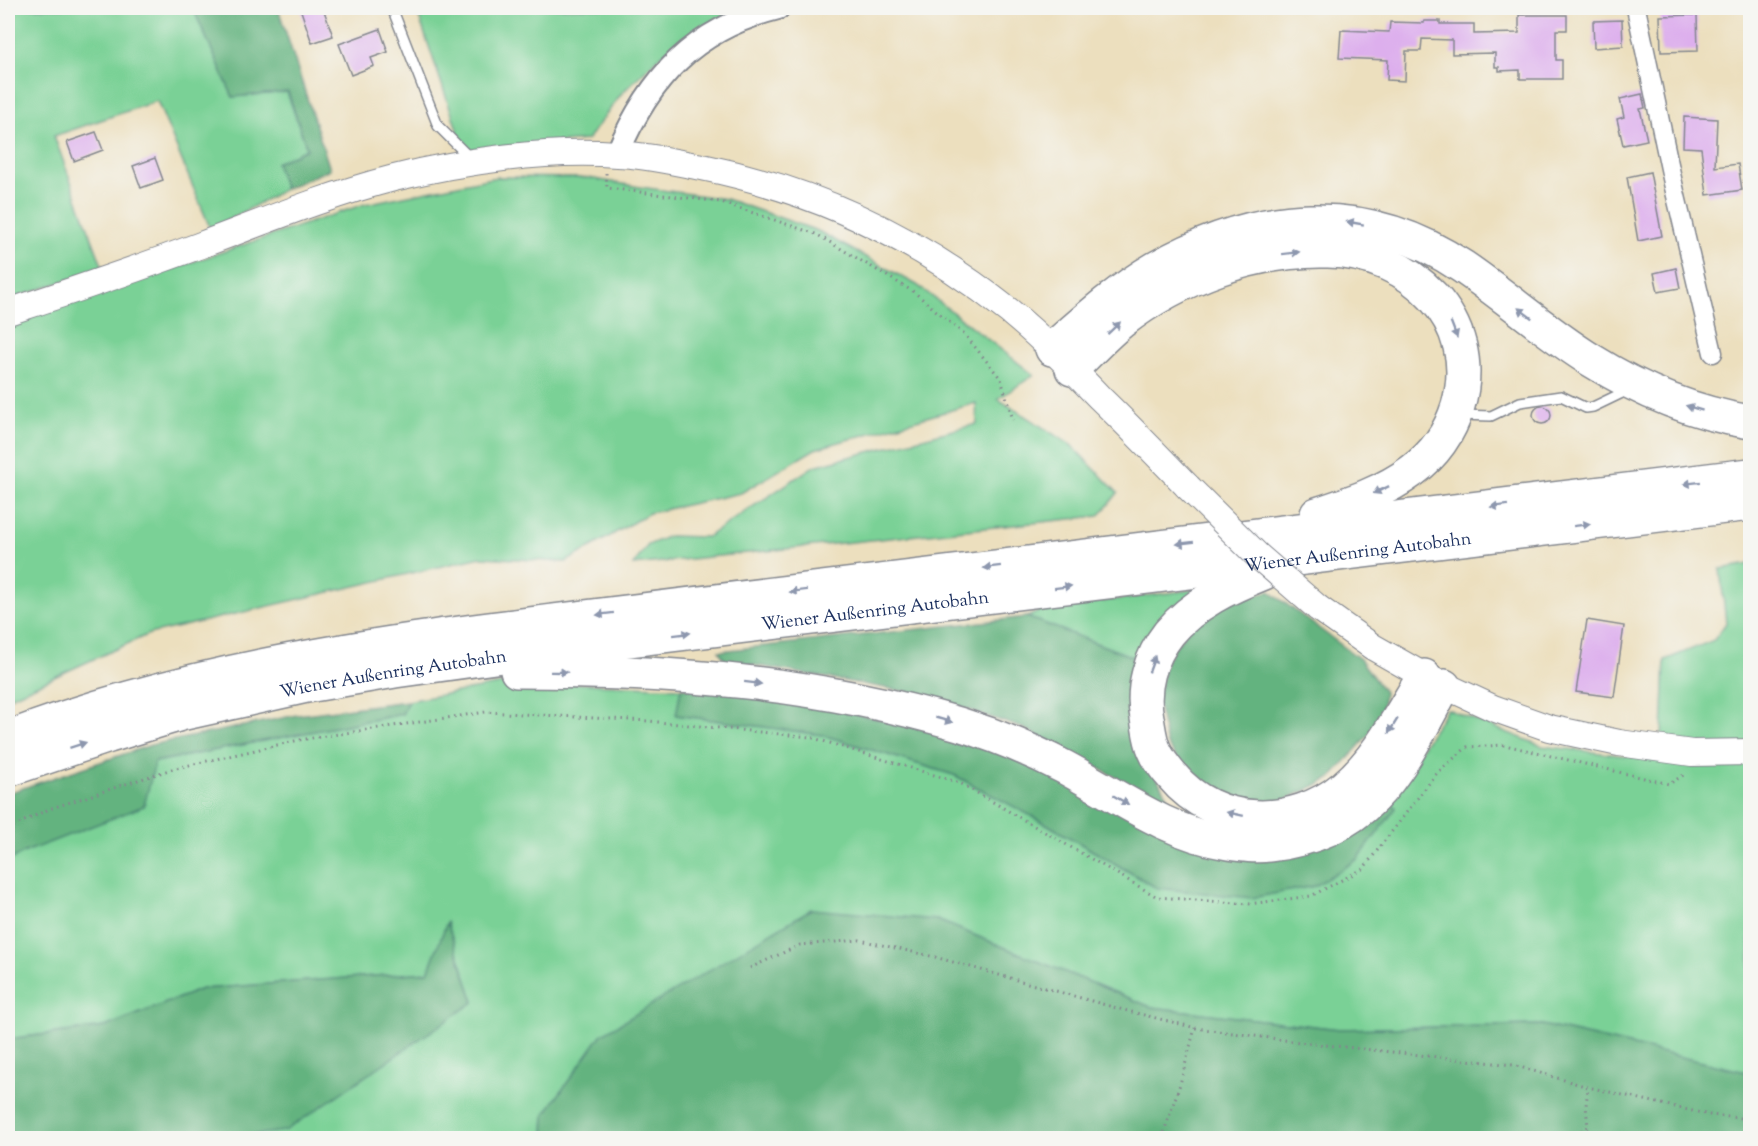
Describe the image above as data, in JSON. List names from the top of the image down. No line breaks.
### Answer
{"streets":{"highway":["Wiener Außenring Autobahn"]}}
